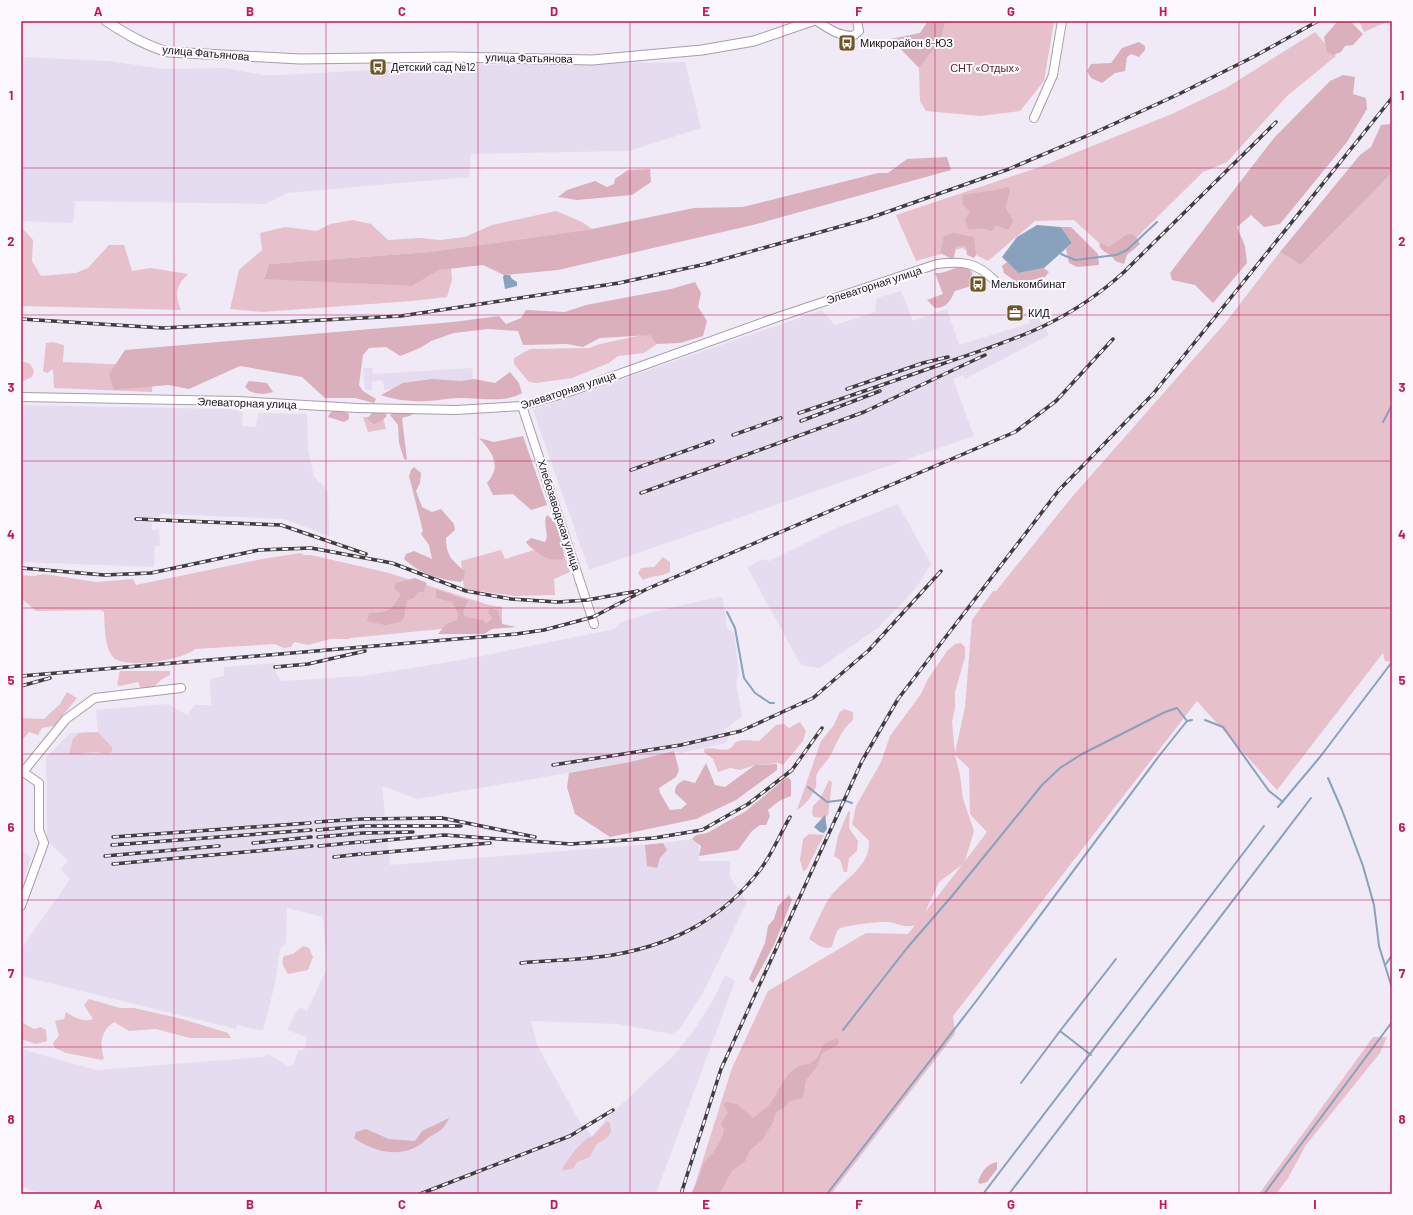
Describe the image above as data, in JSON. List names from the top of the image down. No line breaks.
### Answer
{"streets":{"street":["улица Фатьянова","Элеваторная улица","Хлебозаводская улица"]},"crossings":[["Элеваторная улица","Хлебозаводская улица"]],"parks":["СНТ «Отдых»"],"places":{"bus stop":["Микрорайон 8-ЮЗ","Детский сад №12","Мелькомбинат"],"office":["КИД"]},"grid":{"columns":["A","B","C","D","E","F","G","H","I"],"rows":["1","2","3","4","5","6","7","8"]}}
